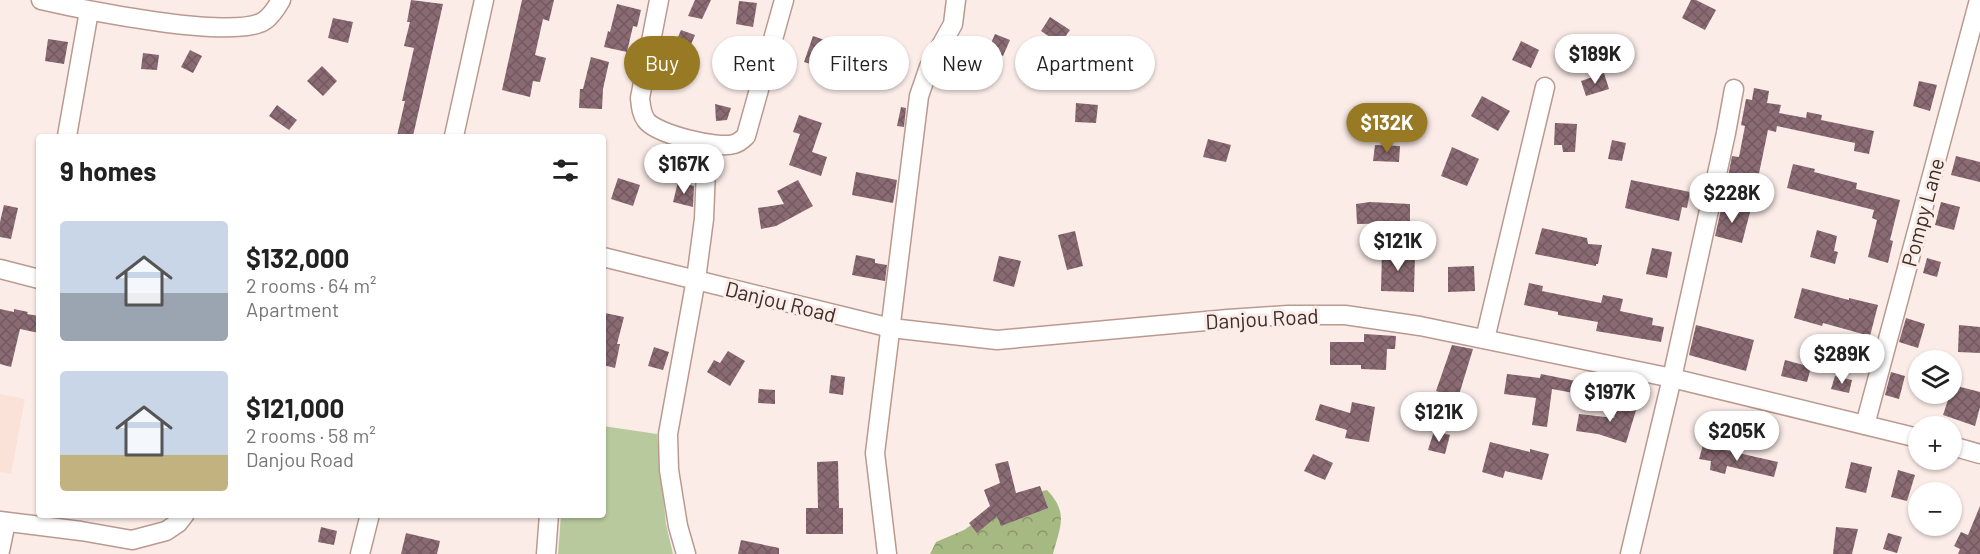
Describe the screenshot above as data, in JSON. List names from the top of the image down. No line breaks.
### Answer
{"streets":{"street":["Pompy Lane","Danjou Road"]},"crossings":[["Pompy Lane","Danjou Road"]],"page":{"price":["$189K","$132K","$167K","$228K","$121K","$289K","$197K","$121K","$205K"],"chip":["Buy","Rent","Filters","New","Apartment"],"heading":"9 homes","list":[{"name":"$132,000","note":"2 rooms · 64 m² · Apartment"},{"name":"$121,000","note":"2 rooms · 58 m² · Danjou Road"}],"map_buttons":["+","−"]}}
